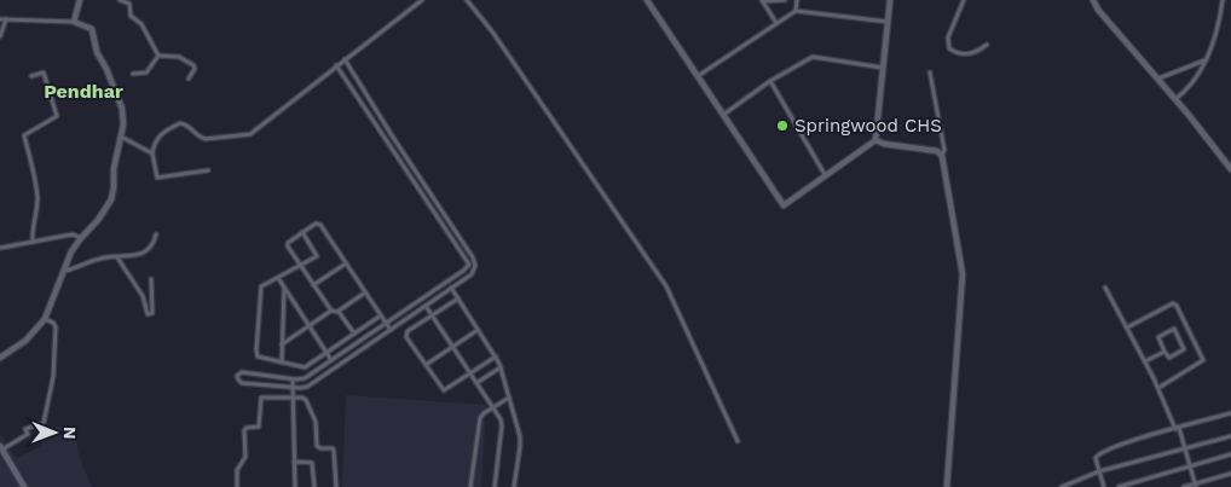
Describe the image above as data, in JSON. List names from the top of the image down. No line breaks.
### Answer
{"districts":["Pendhar"],"places":["Springwood CHS"],"north":"right"}
